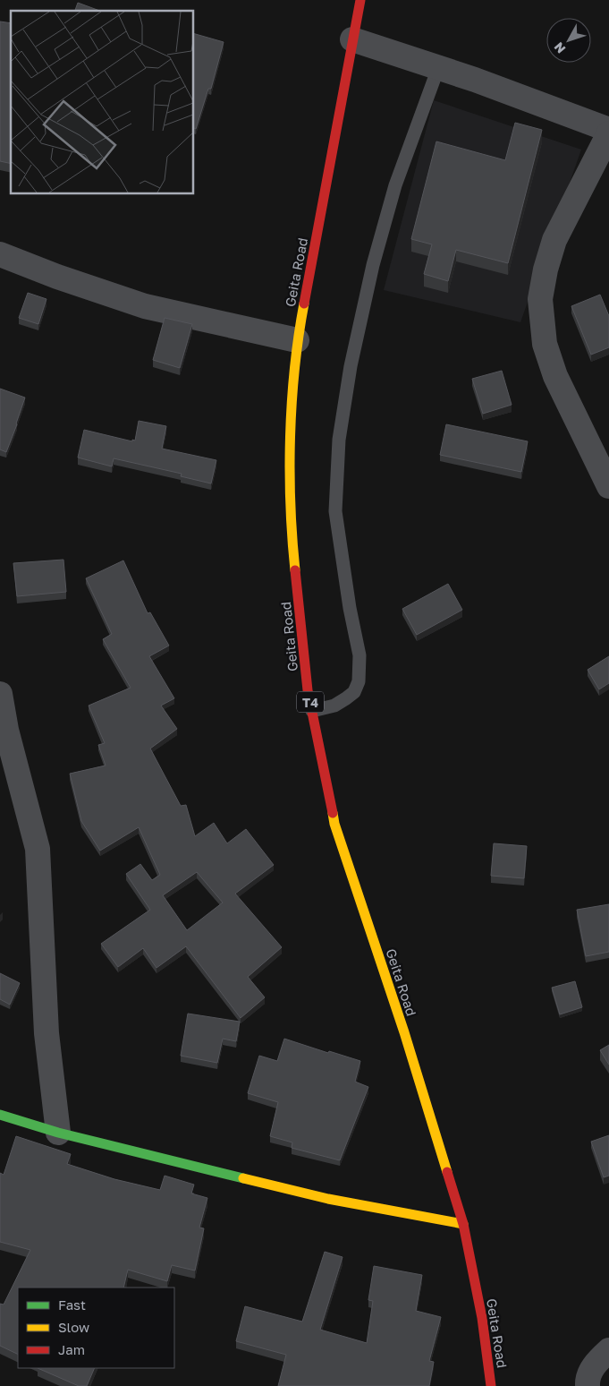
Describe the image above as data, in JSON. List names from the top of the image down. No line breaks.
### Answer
{"streets":{"main road":["Geita Road","T4"]},"legend":["Fast","Slow","Jam"],"north":"bottom left"}
